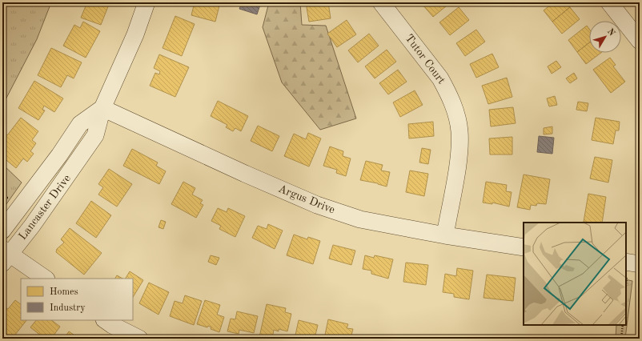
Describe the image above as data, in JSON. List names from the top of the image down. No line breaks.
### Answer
{"streets":{"street":["Tutor Court","Argus Drive","Lancaster Drive"]},"crossings":[["Tutor Court","Argus Drive"],["Argus Drive","Lancaster Drive"]],"legend":["Homes","Industry"],"north":"top right"}
